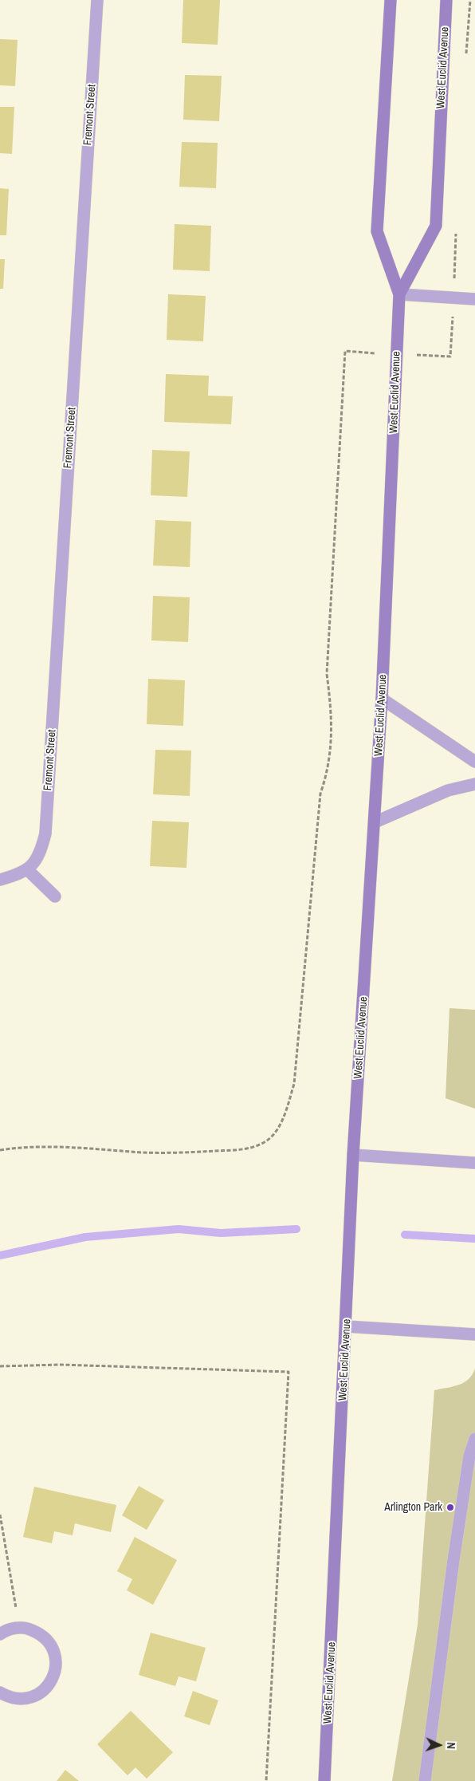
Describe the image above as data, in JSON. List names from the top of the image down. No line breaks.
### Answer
{"streets":{"main road":["West Euclid Avenue"],"street":["Fremont Street"]},"places":["Arlington Park"],"north":"right"}
